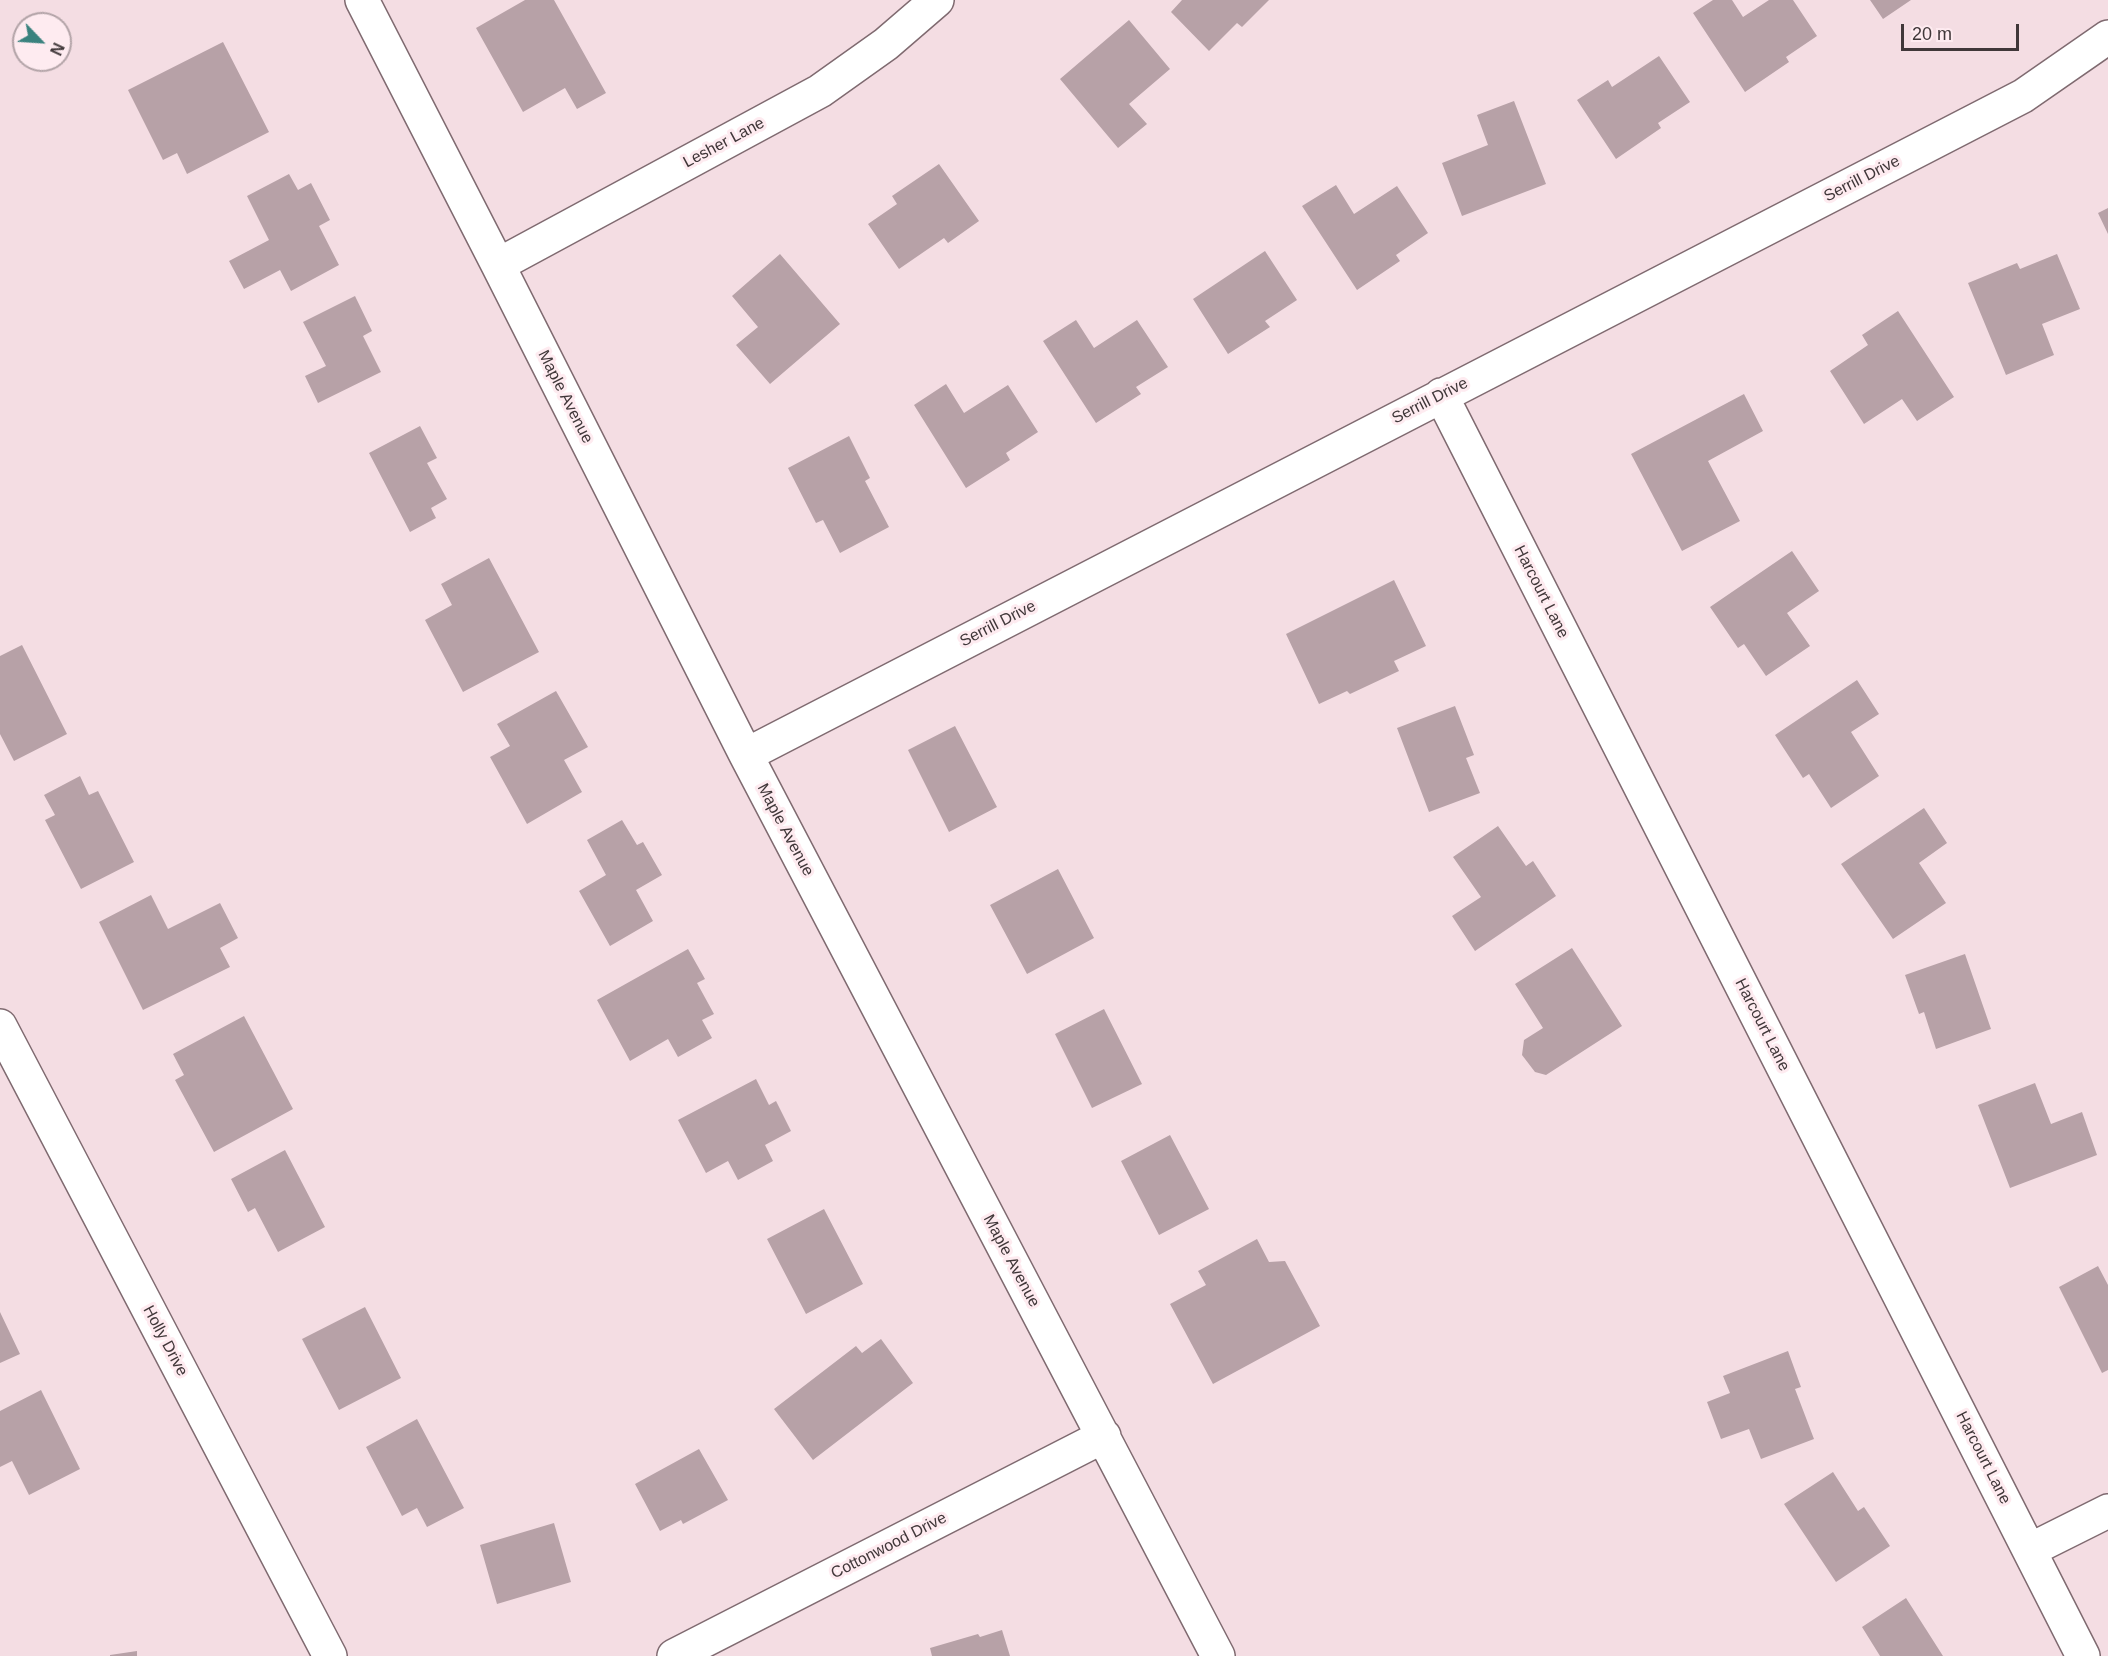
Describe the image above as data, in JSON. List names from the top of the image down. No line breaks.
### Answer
{"streets":{"street":["Lesher Lane","Serrill Drive","Maple Avenue","Harcourt Lane","Holly Drive","Cottonwood Drive"]},"crossings":[["Lesher Lane","Maple Avenue"],["Serrill Drive","Maple Avenue"],["Serrill Drive","Harcourt Lane"],["Maple Avenue","Cottonwood Drive"]],"scale_bar":"20 m","north":"bottom right"}
